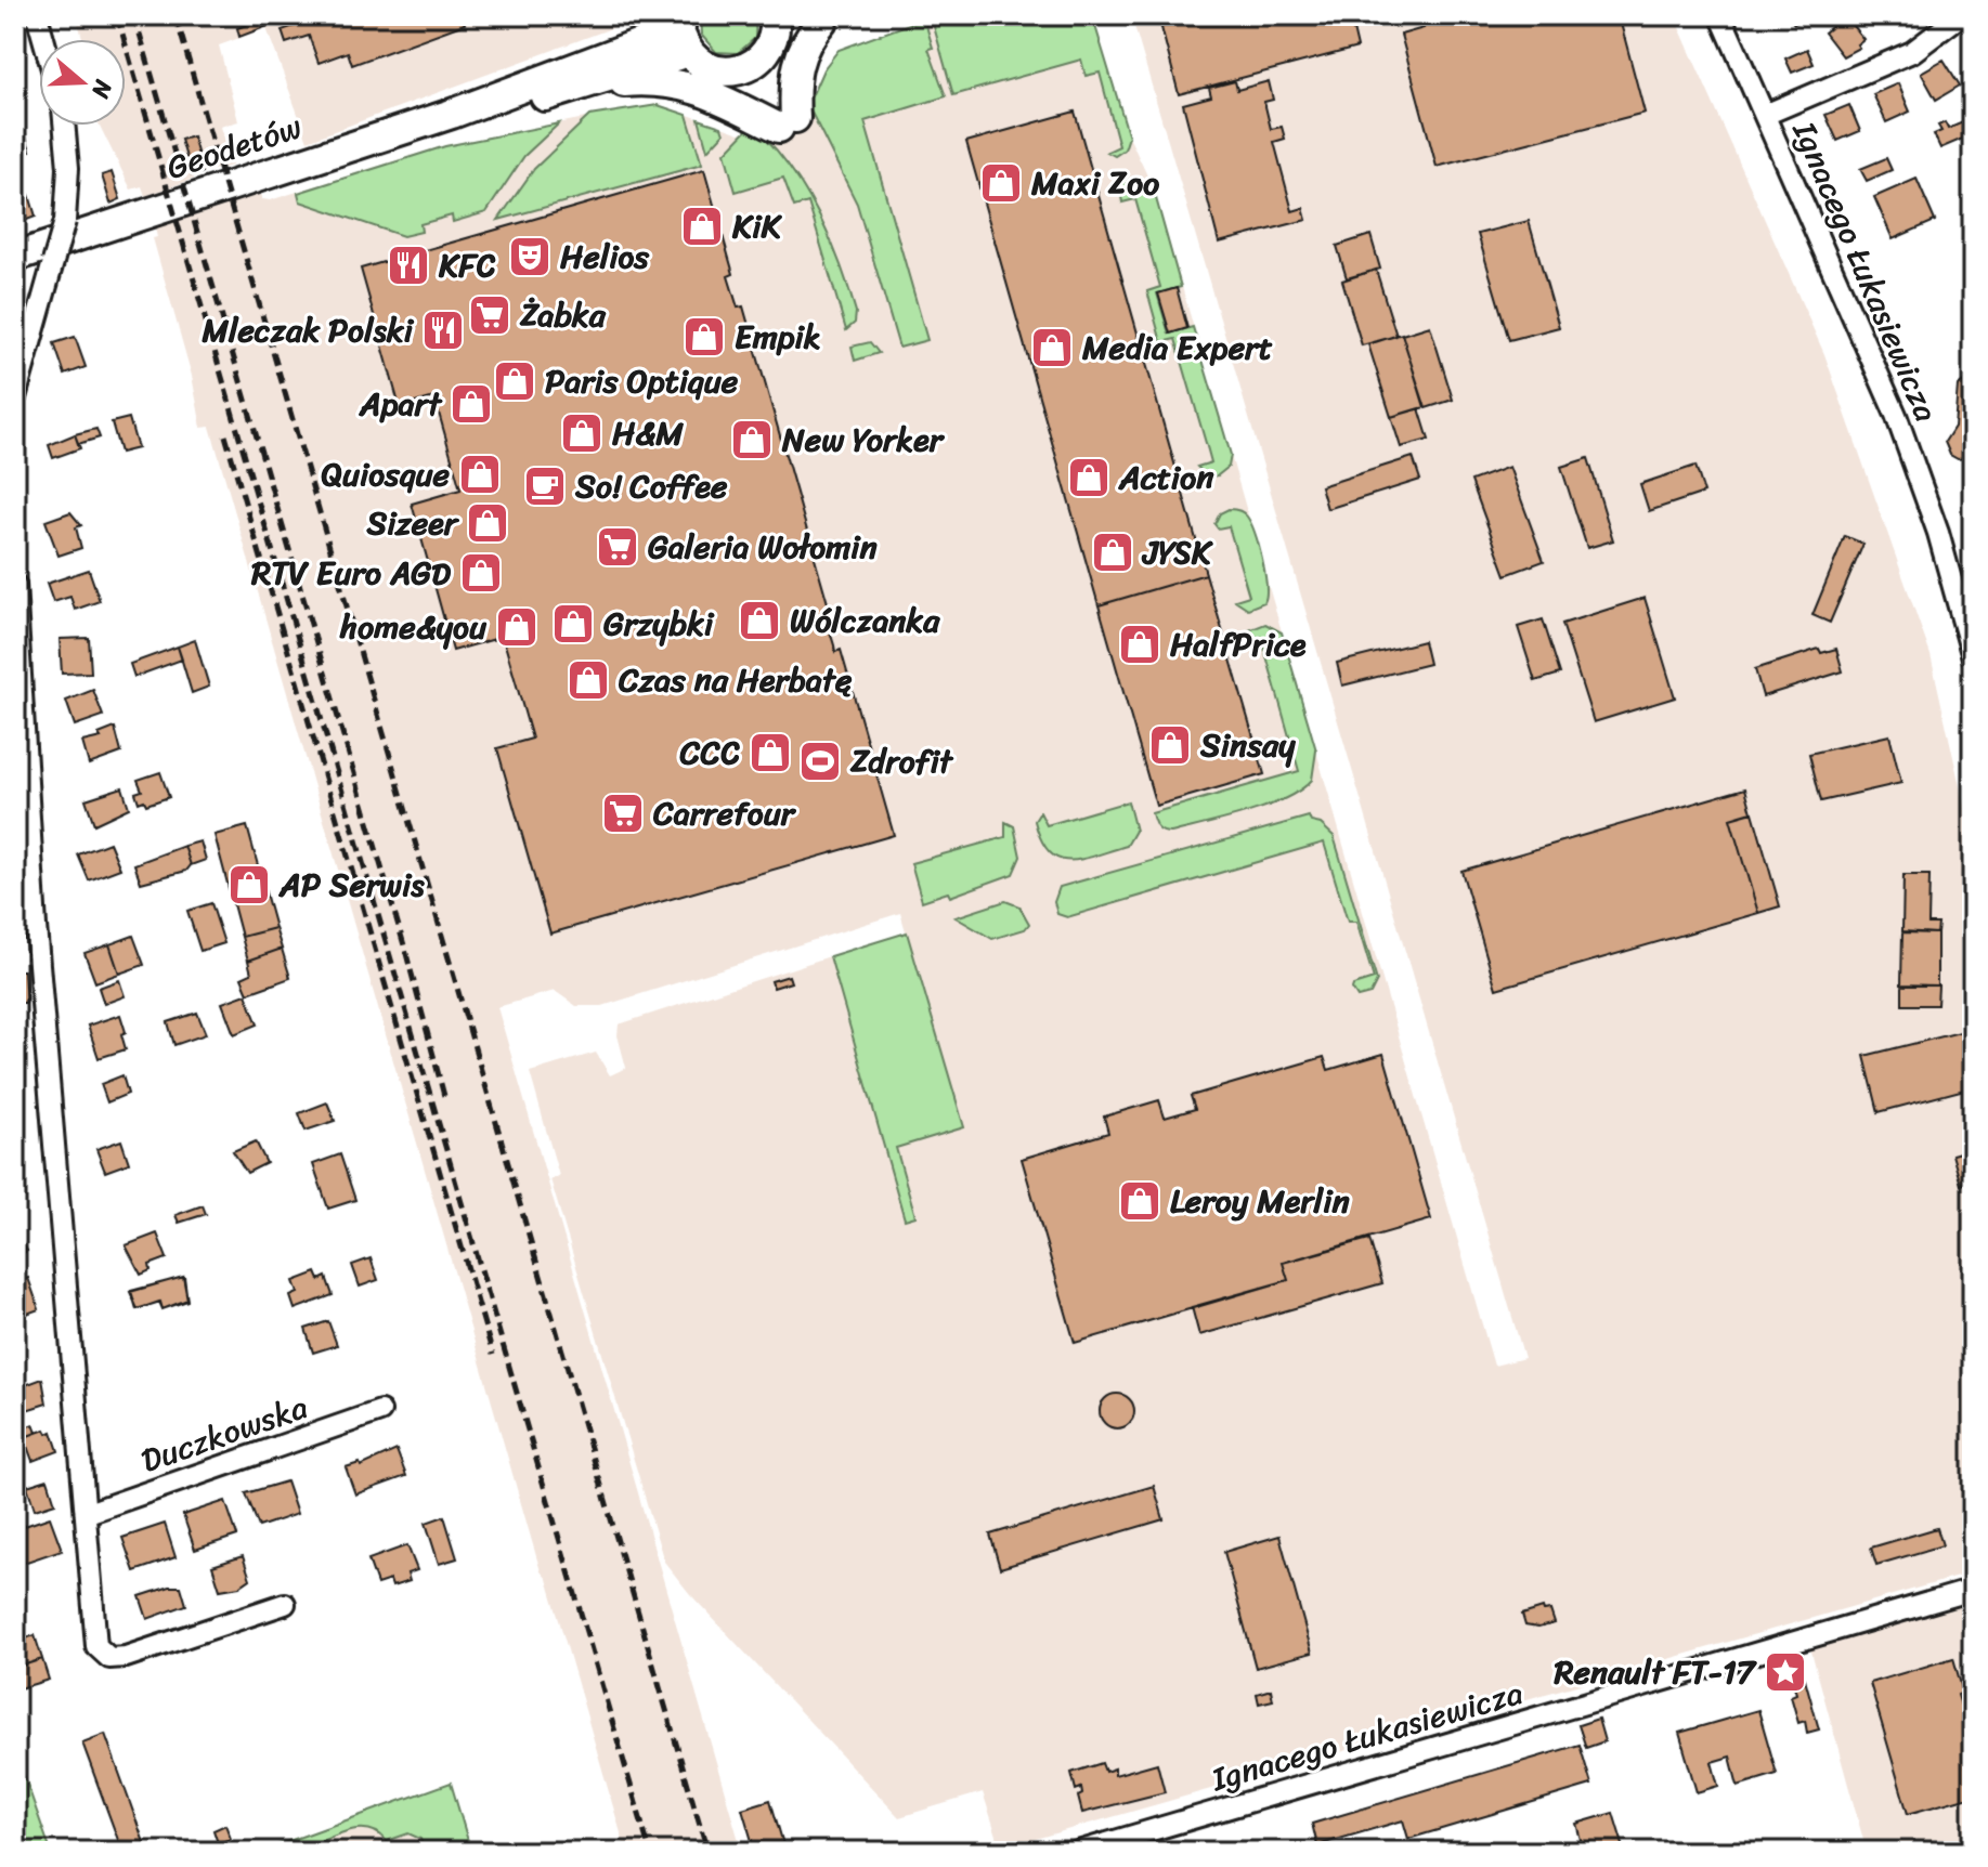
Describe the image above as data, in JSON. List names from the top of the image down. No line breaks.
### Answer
{"streets":{"main road":["Geodetów"],"street":["Ignacego Łukasiewicza","Duczkowska"]},"places":{"shop":["Maxi Zoo","KiK","Empik","Media Expert","Paris Optique","Apart","H&M","New Yorker","Quiosque","Action","Sizeer","JYSK","RTV Euro AGD","Wólczanka","Grzybki","home&you","HalfPrice","Czas na Herbatę","Sinsay","CCC","AP Serwis","Leroy Merlin"],"theatre":["Helios"],"restaurant":["KFC","Mleczak Polski"],"supermarket":["Żabka","Galeria Wołomin","Carrefour"],"cafe":["So! Coffee"],"sports":["Zdrofit"],"place":["Renault FT-17"]},"north":"right"}
